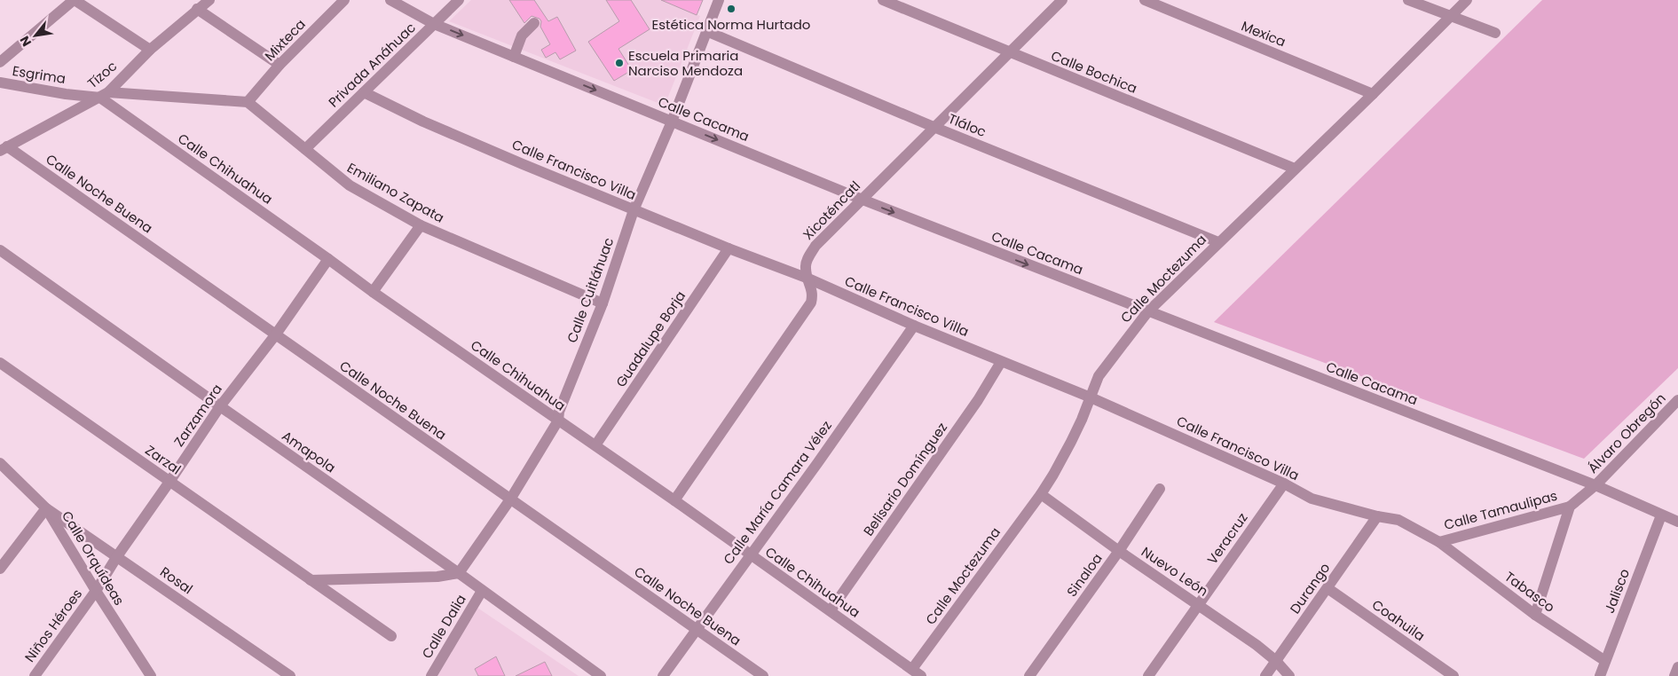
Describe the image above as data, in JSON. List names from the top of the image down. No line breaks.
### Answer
{"streets":{"street":["Mexica","Mixteca","Privada Anáhuac","Calle Bochica","Esgrima","Tízoc","Calle Cacama","Tláloc","Calle Chihuahua","Calle Francisco Villa","Emiliano Zapata","Calle Noche Buena","Xicoténcatl","Calle Moctezuma","Calle Cuitláhuac","Guadalupe Borja","Zarzamora","Álvaro Obregón","Amapola","Zarzal","Belisario Domínguez","Calle María Camara Vélez","Calle Tamaulipas","Veracruz","Calle Orquídeas","Nuevo León","Sinaloa","Rosal","Durango","Jalisco","Tabasco","Coahuila","Niños Héroes","Calle Dalia"]},"crossings":[["Mexica","Calle Moctezuma"],["Mixteca","Emiliano Zapata"],["Privada Anáhuac","Calle Cacama"],["Privada Anáhuac","Calle Francisco Villa"],["Privada Anáhuac","Emiliano Zapata"],["Calle Bochica","Xicoténcatl"],["Calle Bochica","Calle Moctezuma"],["Esgrima","Tízoc"],["Esgrima","Calle Chihuahua"],["Tízoc","Calle Chihuahua"],["Tízoc","Calle Noche Buena"],["Calle Cacama","Xicoténcatl"],["Calle Cacama","Calle Moctezuma"],["Calle Cacama","Calle Cuitláhuac"],["Calle Cacama","Álvaro Obregón"],["Calle Cacama","Jalisco"],["Tláloc","Xicoténcatl"],["Tláloc","Calle Moctezuma"],["Tláloc","Calle Cuitláhuac"],["Calle Chihuahua","Xicoténcatl"],["Calle Chihuahua","Calle Moctezuma"],["Calle Chihuahua","Calle Cuitláhuac"],["Calle Chihuahua","Guadalupe Borja"],["Calle Chihuahua","Zarzamora"],["Calle Chihuahua","Belisario Domínguez"],["Calle Chihuahua","Calle María Camara Vélez"],["Calle Francisco Villa","Xicoténcatl"],["Calle Francisco Villa","Calle Moctezuma"],["Calle Francisco Villa","Calle Cuitláhuac"],["Calle Francisco Villa","Guadalupe Borja"],["Calle Francisco Villa","Belisario Domínguez"],["Calle Francisco Villa","Calle María Camara Vélez"],["Calle Francisco Villa","Calle Tamaulipas"],["Calle Francisco Villa","Veracruz"],["Calle Francisco Villa","Durango"],["Calle Francisco Villa","Tabasco"],["Emiliano Zapata","Calle Cuitláhuac"],["Calle Noche Buena","Calle Cuitláhuac"],["Calle Noche Buena","Zarzamora"],["Calle Noche Buena","Calle María Camara Vélez"],["Calle Moctezuma","Nuevo León"],["Calle Cuitláhuac","Amapola"],["Zarzamora","Amapola"],["Zarzamora","Zarzal"],["Zarzamora","Calle Orquídeas"],["Zarzamora","Rosal"],["Zarzamora","Niños Héroes"],["Álvaro Obregón","Calle Tamaulipas"],["Amapola","Calle Dalia"],["Calle Tamaulipas","Tabasco"],["Veracruz","Nuevo León"],["Calle Orquídeas","Rosal"],["Calle Orquídeas","Niños Héroes"],["Nuevo León","Sinaloa"],["Nuevo León","Durango"],["Durango","Coahuila"],["Jalisco","Tabasco"]],"one_way":["Calle Cacama"],"places":["Estética Norma Hurtado","Escuela Primaria Narciso Mendoza"],"north":"bottom left"}
